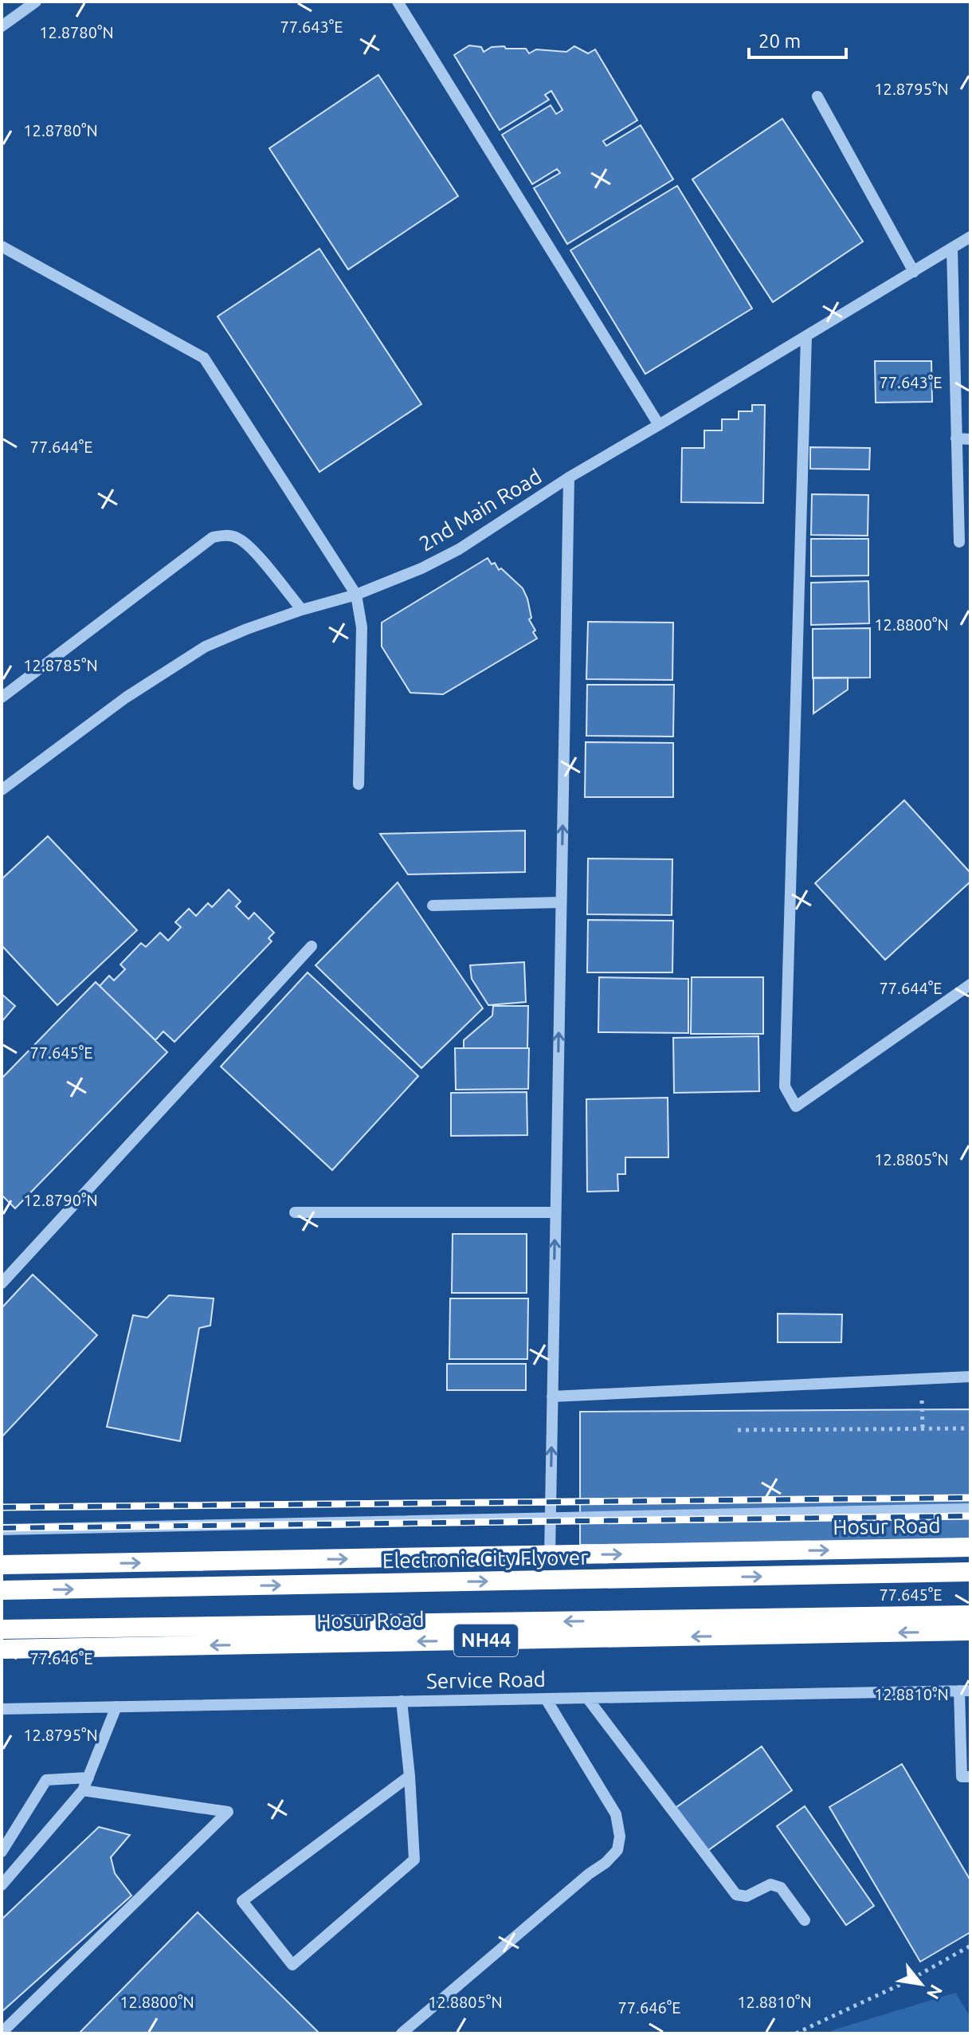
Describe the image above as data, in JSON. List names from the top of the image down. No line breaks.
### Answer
{"streets":{"highway":["Hosur Road","Electronic City Flyover","NH44"],"street":["2nd Main Road","Service Road"]},"scale_bar":"20 m","north":"bottom right","coordinates":["77.643°E","12.8780°N","12.8795°N","77.644°E","12.8800°N","12.8785°N","77.645°E","12.8805°N","12.8790°N","77.646°E","12.8810°N"]}
